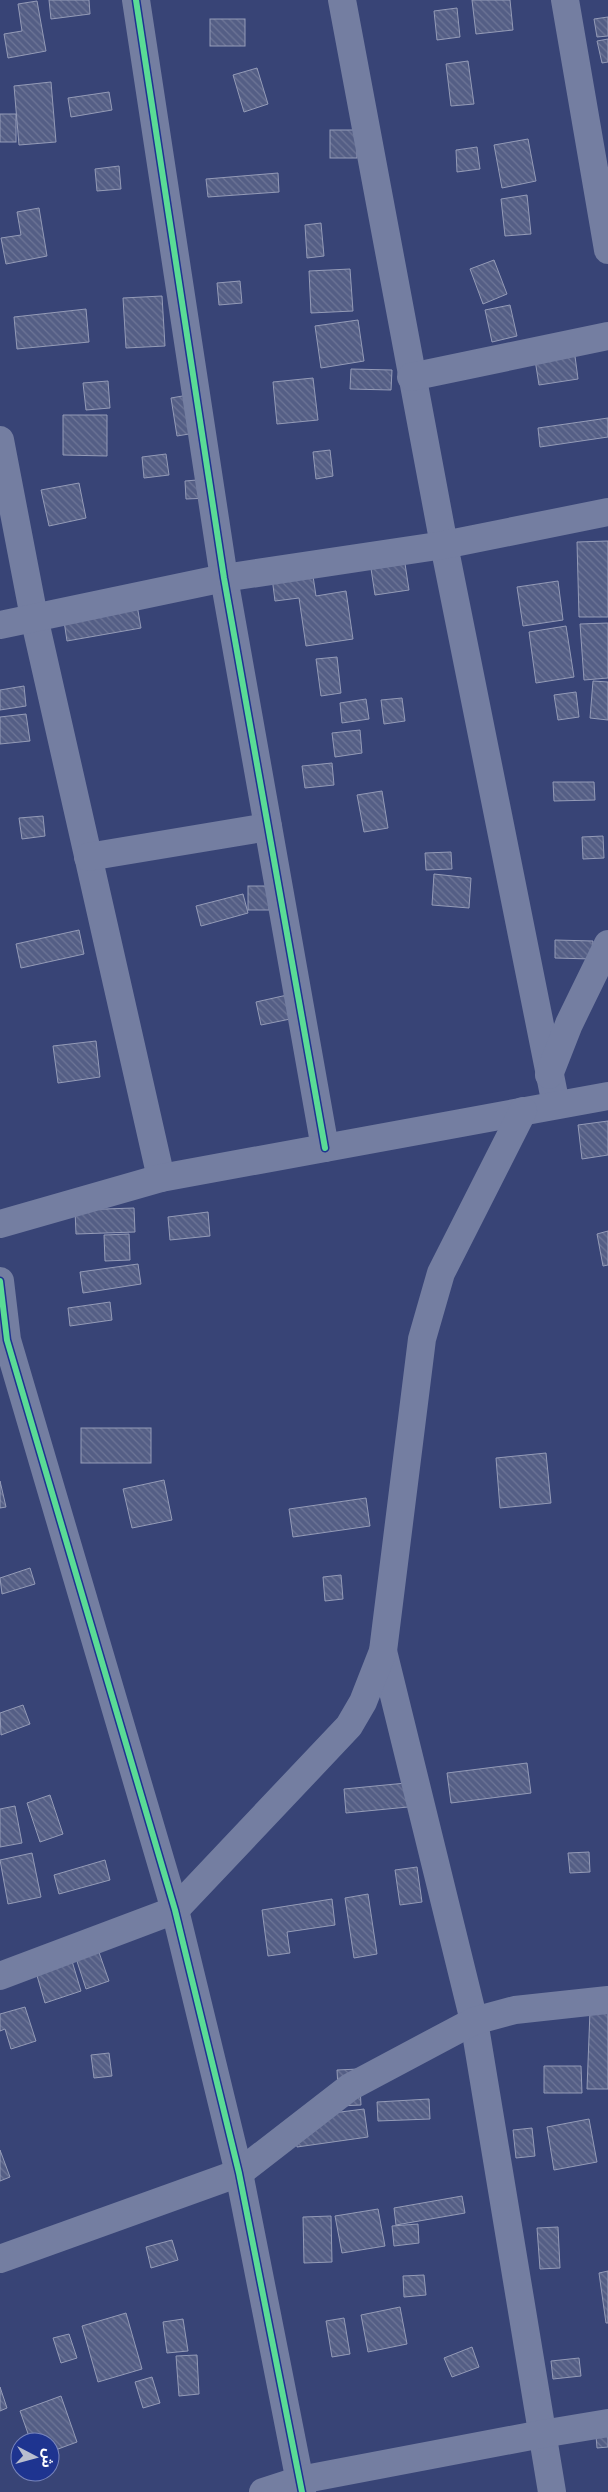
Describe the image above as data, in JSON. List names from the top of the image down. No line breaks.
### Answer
{"north":"right"}
